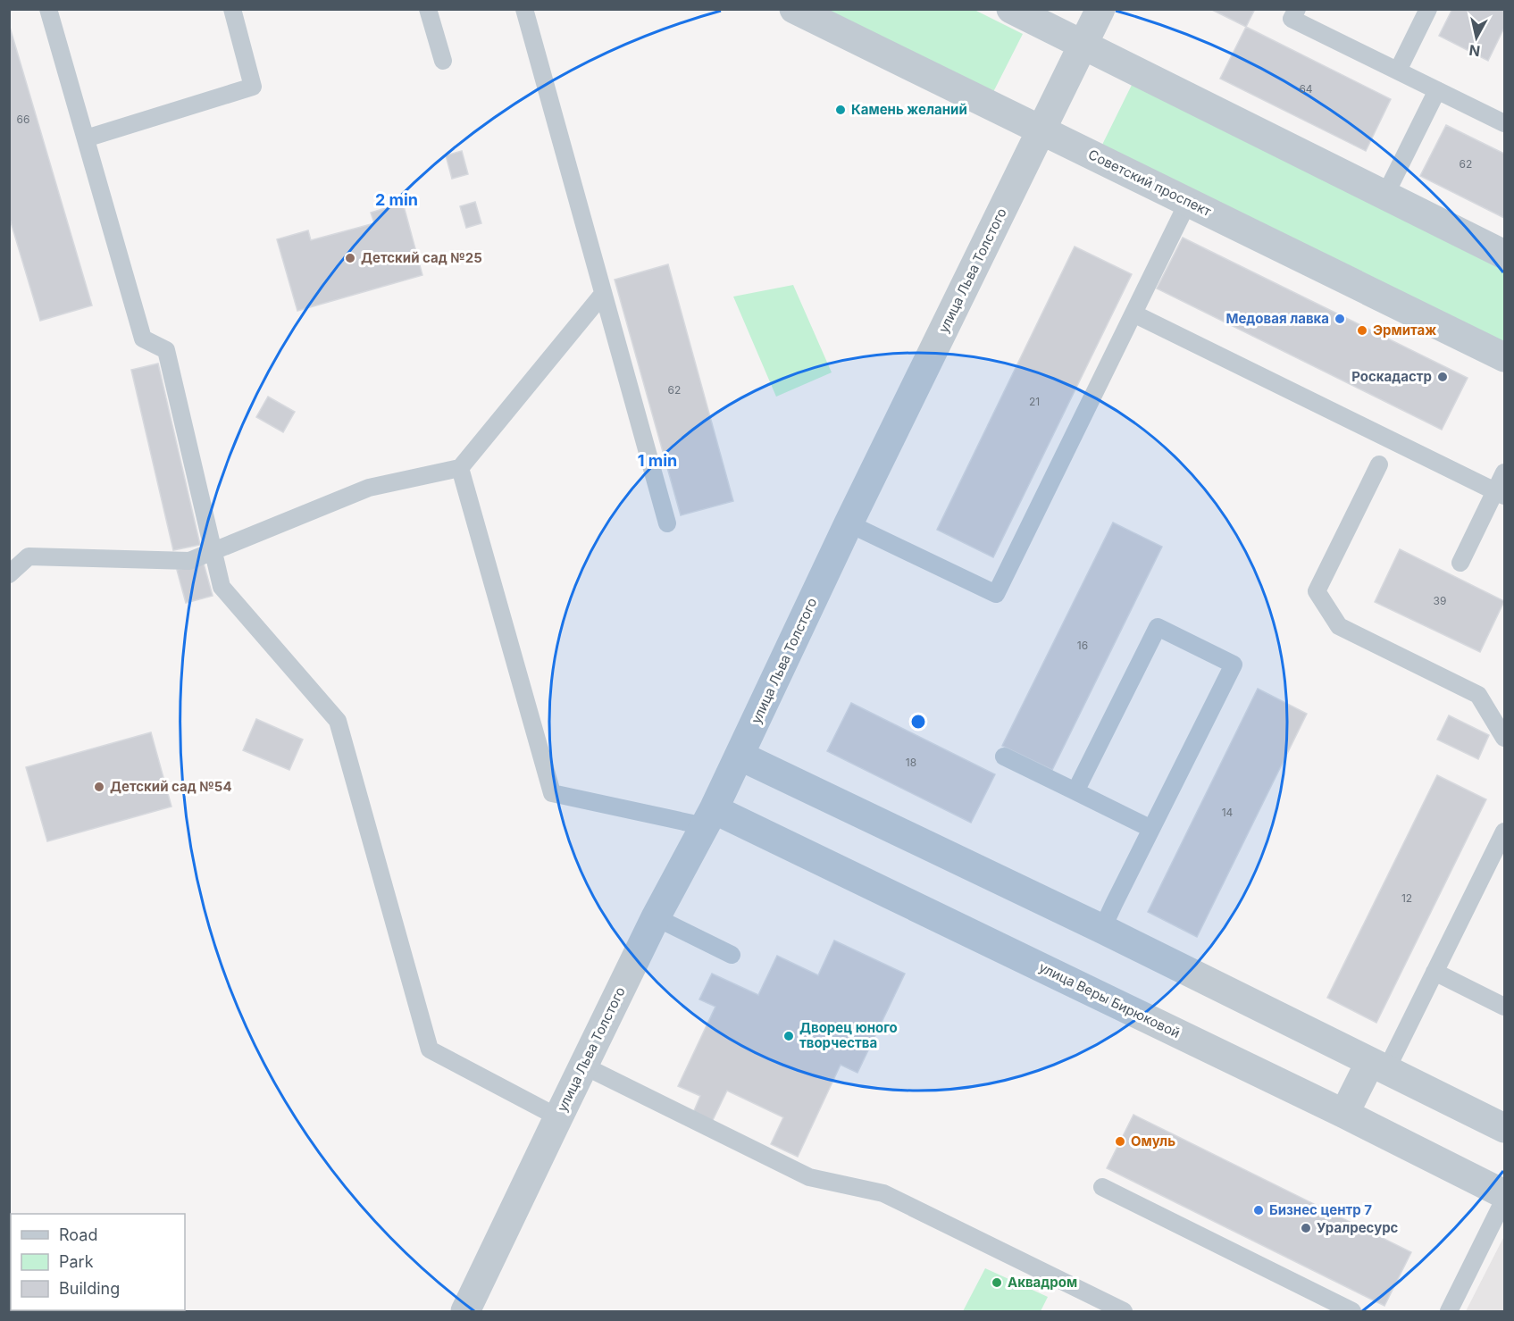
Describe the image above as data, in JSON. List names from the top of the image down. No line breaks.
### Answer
{"streets":{"street":["Советский проспект","улица Льва Толстого","улица Веры Бирюковой"]},"crossings":[["Советский проспект","улица Льва Толстого"],["улица Льва Толстого","улица Веры Бирюковой"]],"places":["Камень желаний","Детский сад №25","Медовая лавка","Эрмитаж","Роскадастр","Детский сад №54","Дворец юного творчества","Омуль","Бизнес центр 7","Уралресурс","Аквадром"],"house_numbers":["64","66","62","62","21","39","16","18","14","12"],"legend":["Road","Park","Building"],"north":"bottom","rings":["2 min","1 min"]}
